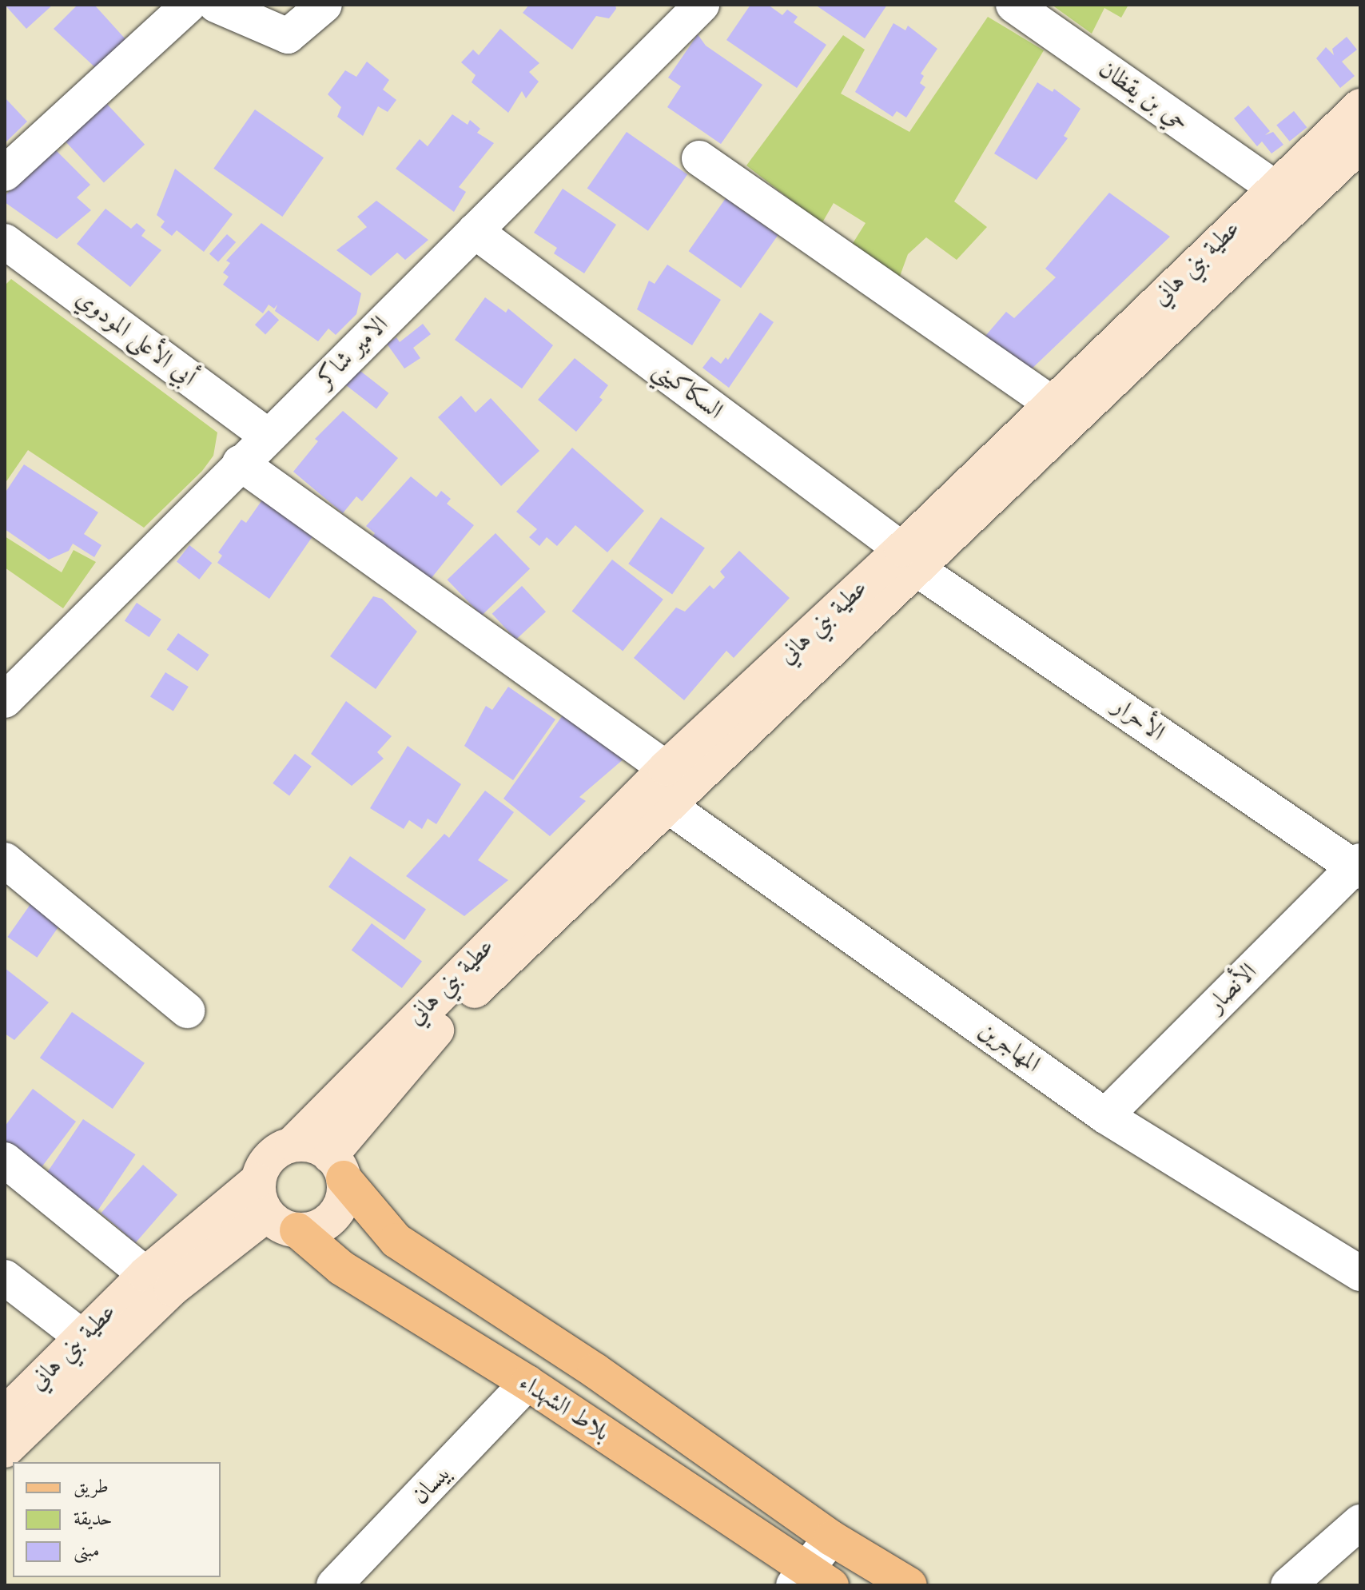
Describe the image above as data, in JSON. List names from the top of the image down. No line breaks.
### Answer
{"streets":{"main road":["عطية بني هاني","بلاط الشهداء"],"street":["حي بن يقظان","أبي الأعلى المودوي","الامير شاكر","السكاكيني","الأحرار","الأنصار","المهاجرين","بيسان"]},"crossings":[["حي بن يقظان","عطية بني هاني"],["عطية بني هاني","السكاكيني"],["عطية بني هاني","الأحرار"],["عطية بني هاني","بلاط الشهداء"],["أبي الأعلى المودوي","الامير شاكر"],["الامير شاكر","السكاكيني"],["السكاكيني","الأحرار"],["الأحرار","الأنصار"],["الأنصار","المهاجرين"],["بلاط الشهداء","بيسان"]],"legend":["طريق","حديقة","مبنى"]}
